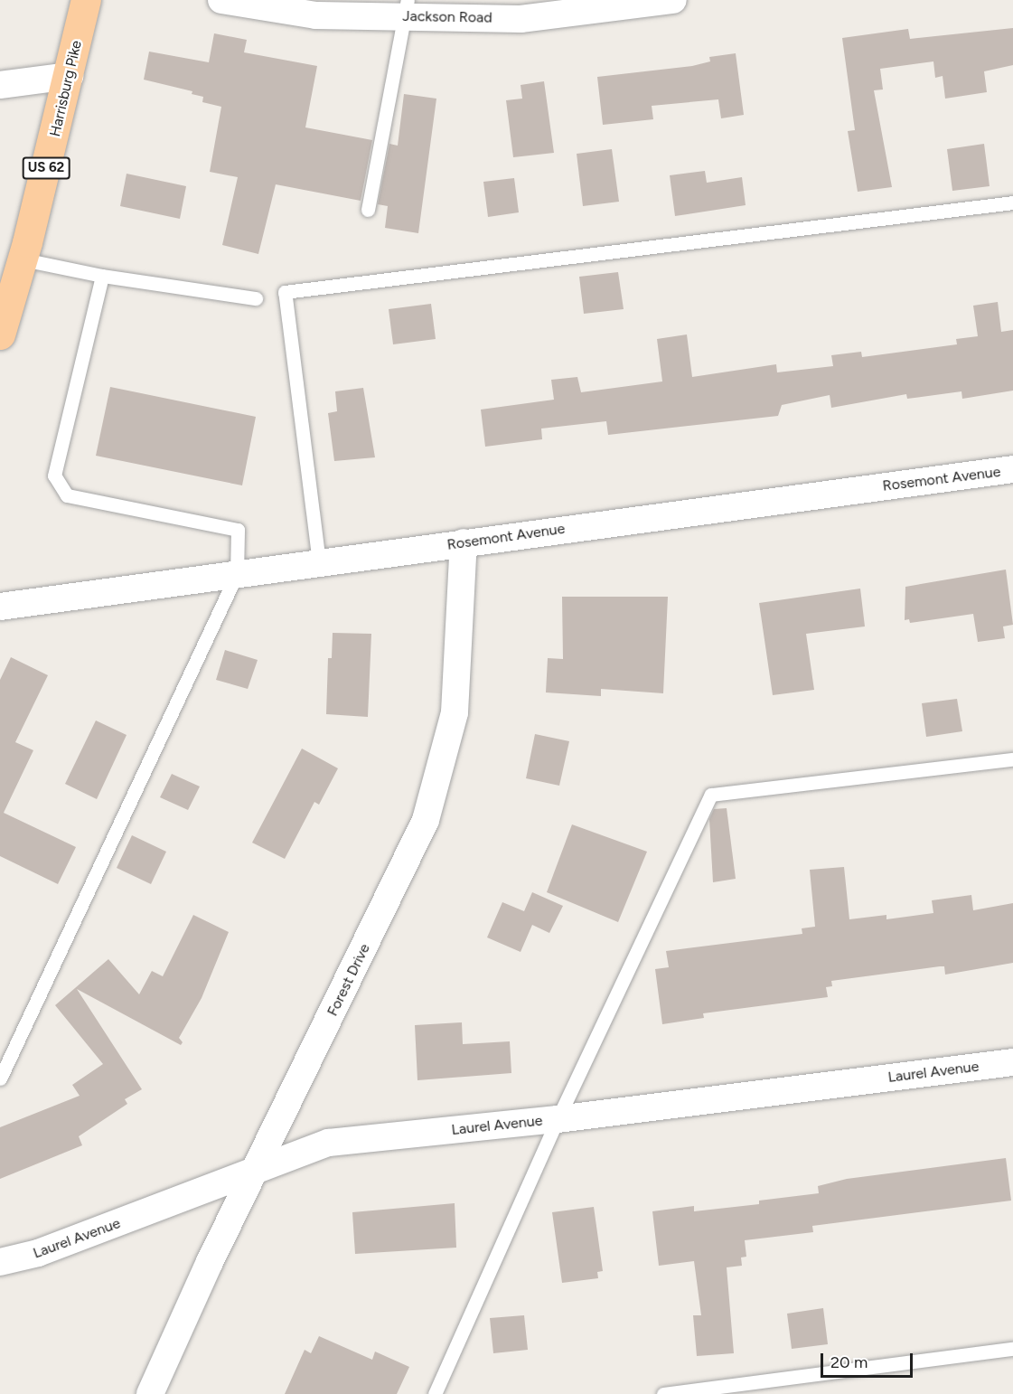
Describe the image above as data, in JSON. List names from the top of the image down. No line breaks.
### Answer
{"streets":{"main road":["Harrisburg Pike","US 62"],"street":["Jackson Road","Rosemont Avenue","Forest Drive","Laurel Avenue"]},"crossings":[["Rosemont Avenue","Forest Drive"],["Forest Drive","Laurel Avenue"]],"scale_bar":"20 m"}
